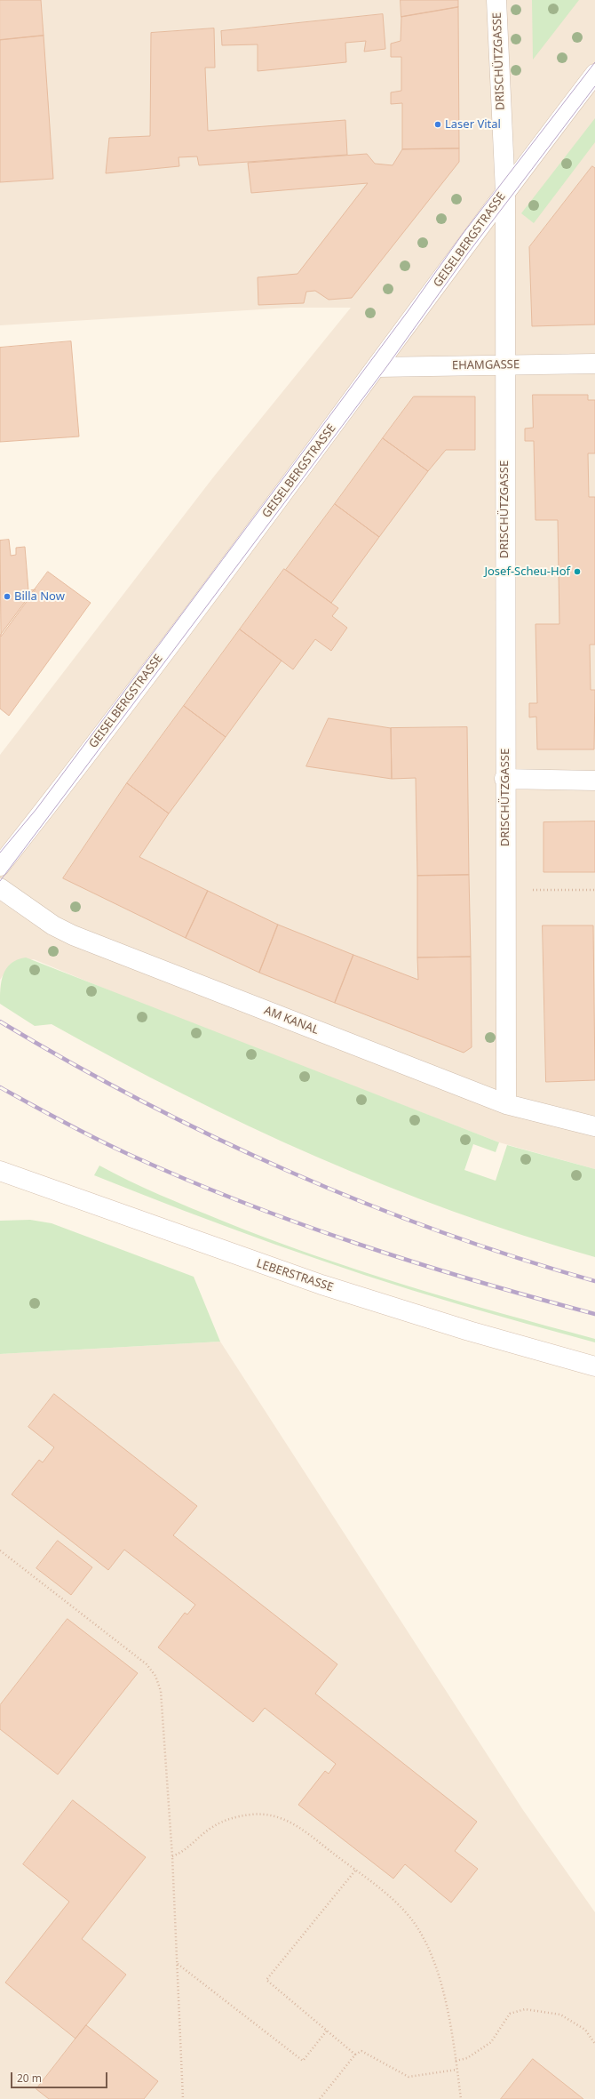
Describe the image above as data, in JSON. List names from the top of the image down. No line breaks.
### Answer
{"streets":{"street":["DRISCHÜTZGASSE","GEISELBERGSTRASSE","EHAMGASSE","AM KANAL","LEBERSTRASSE"]},"crossings":[["DRISCHÜTZGASSE","GEISELBERGSTRASSE"],["DRISCHÜTZGASSE","EHAMGASSE"],["DRISCHÜTZGASSE","AM KANAL"],["GEISELBERGSTRASSE","EHAMGASSE"]],"places":["Laser Vital","Josef-Scheu-Hof","Billa Now"],"scale_bar":"20 m"}
